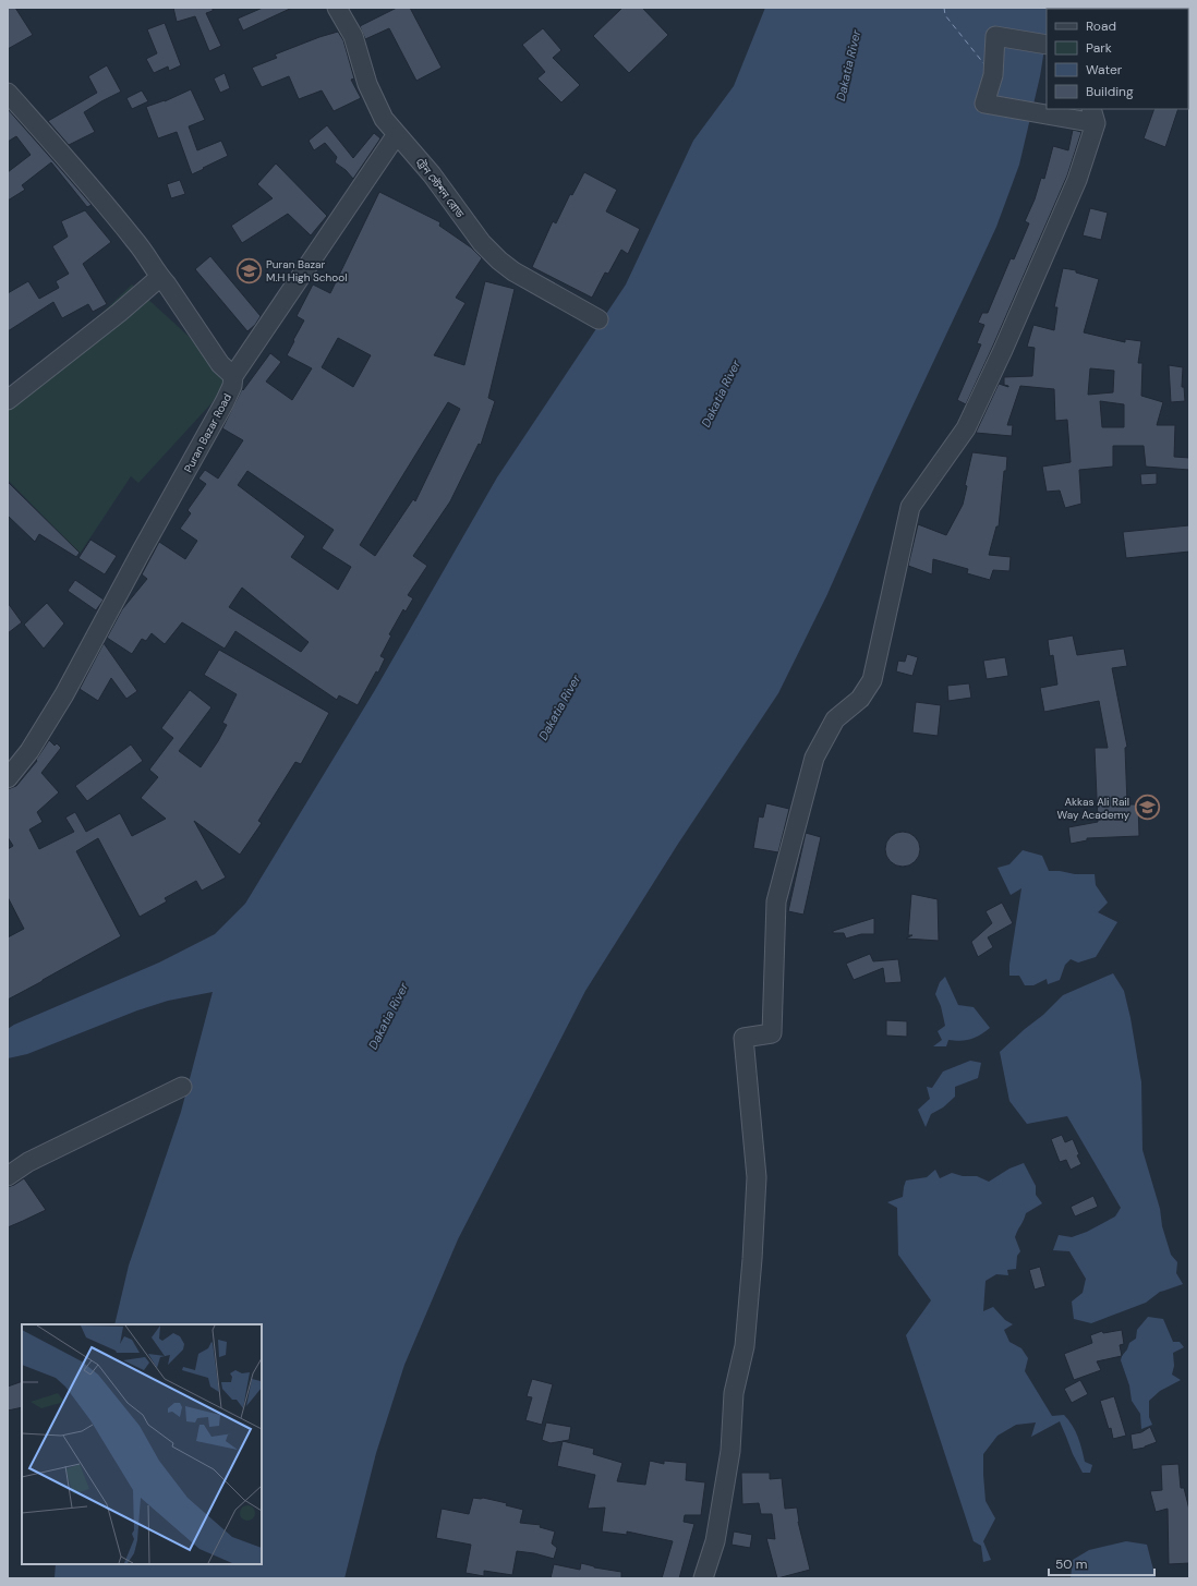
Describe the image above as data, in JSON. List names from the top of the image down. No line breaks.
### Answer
{"streets":{"street":["ট্রেন স্টেশন রোড","Puran Bazar Road"]},"crossings":[["ট্রেন স্টেশন রোড","Puran Bazar Road"]],"water":["Dakatia River"],"places":{"school or university":["Puran Bazar M.H High School","Akkas Ali Rail Way Academy"]},"legend":["Road","Park","Water","Building"],"scale_bar":"50 m"}
